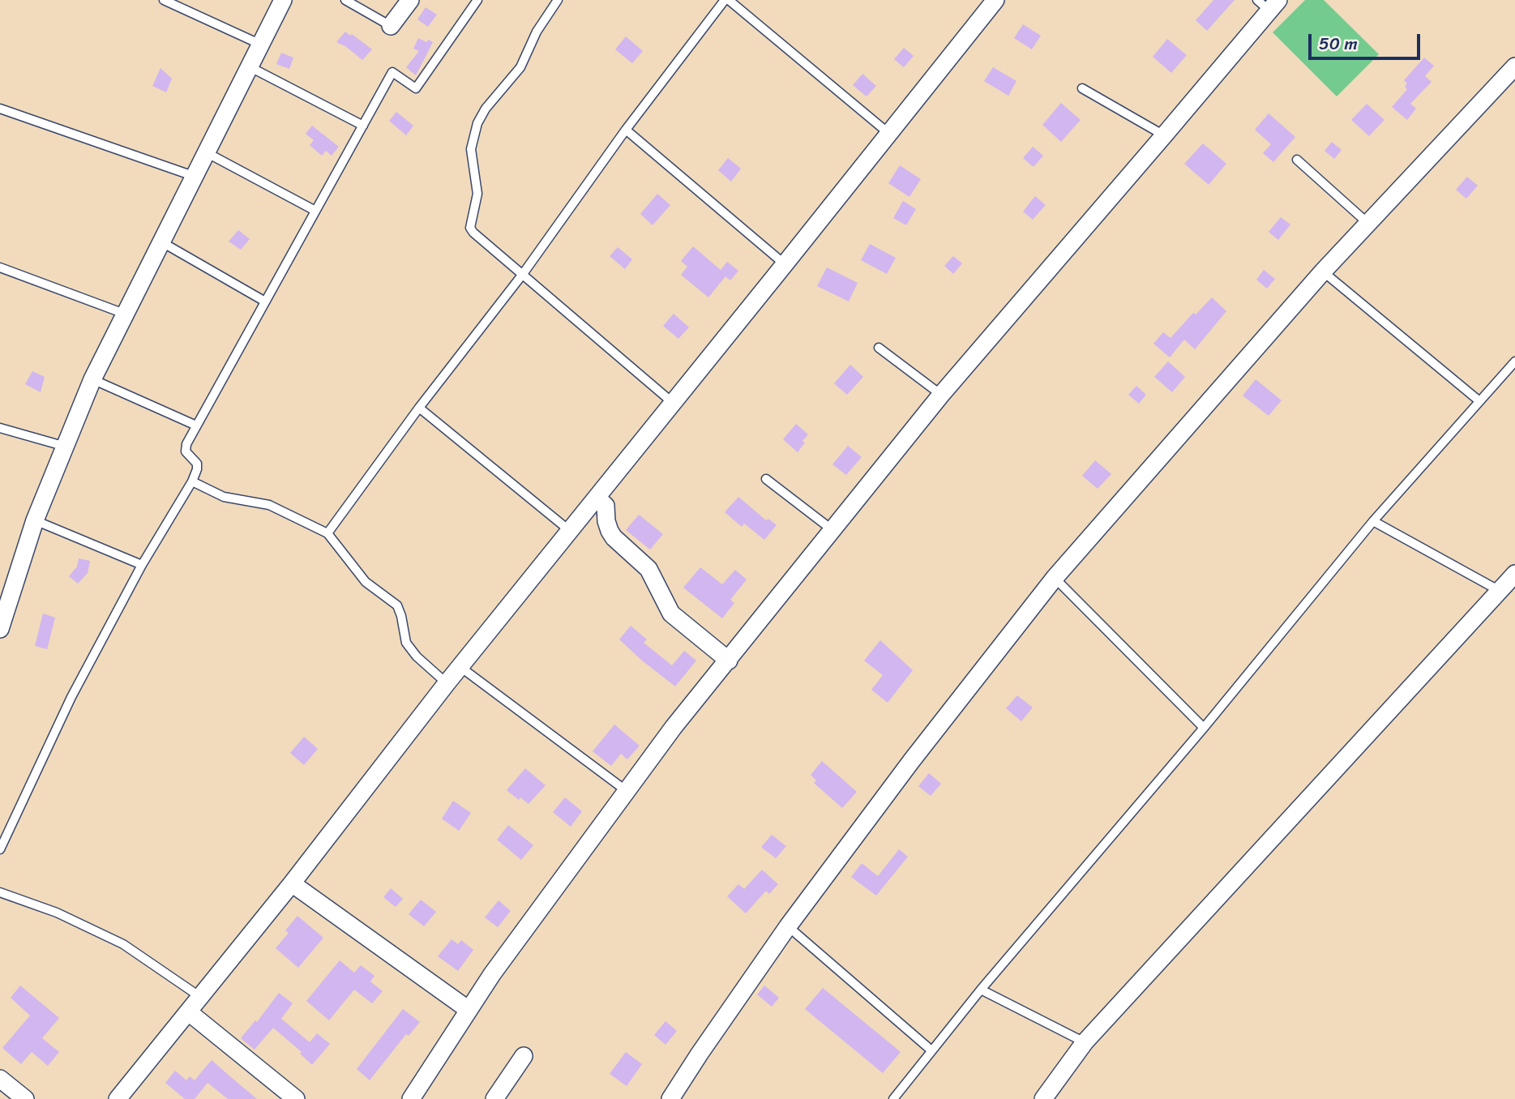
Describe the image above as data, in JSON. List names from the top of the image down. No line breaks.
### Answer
{"scale_bar":"50 m"}
